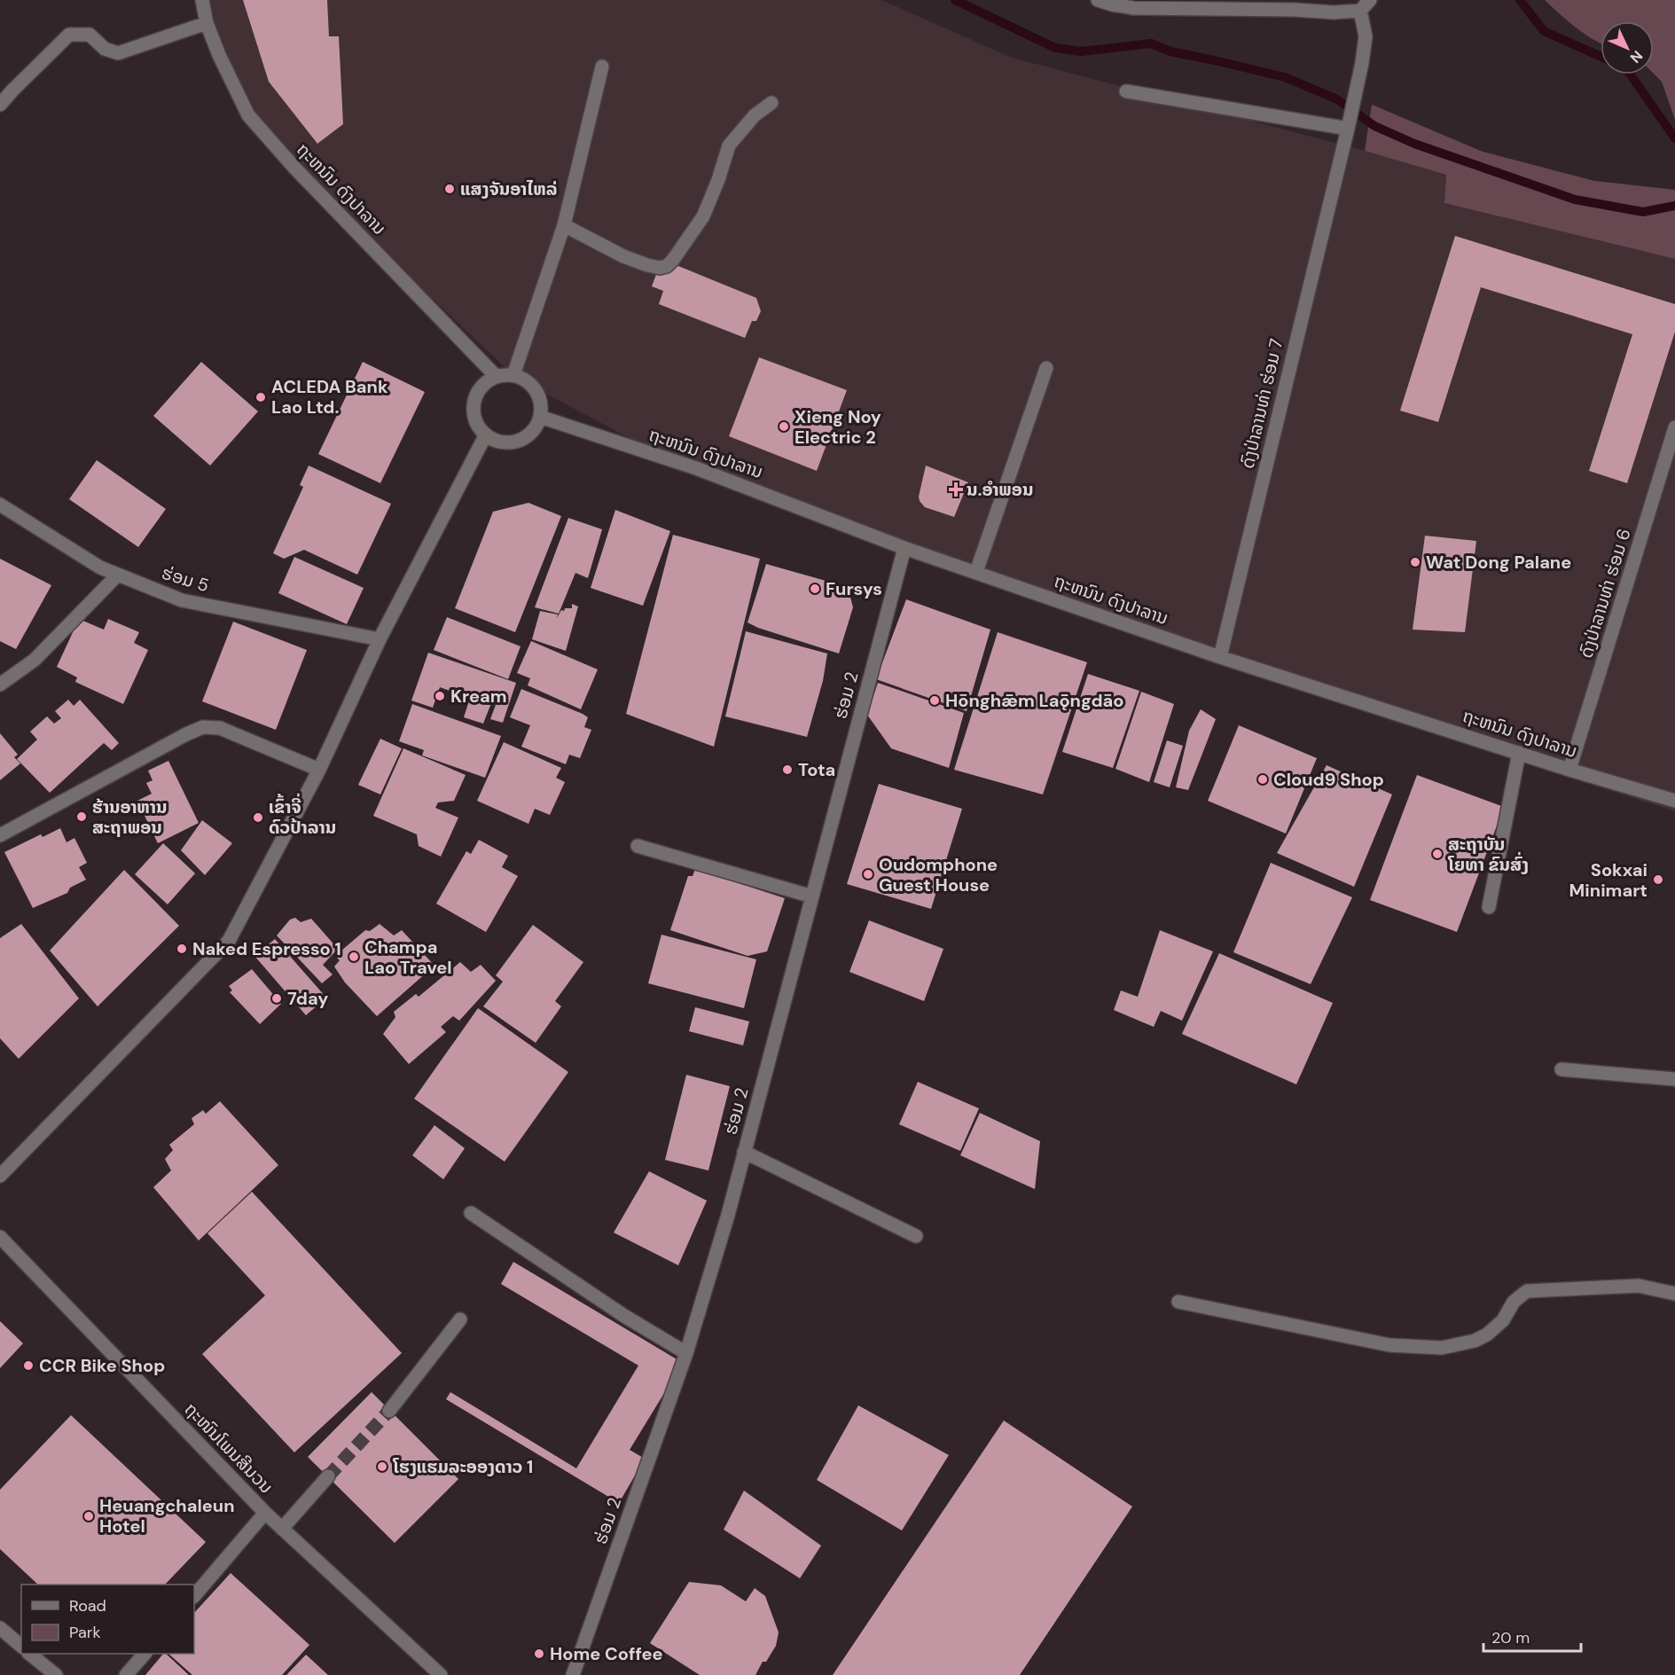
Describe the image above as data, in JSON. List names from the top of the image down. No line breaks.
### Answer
{"streets":{"street":["ຖະຫນົນ ດົງປາລານ","ດົງປ່າລານທ່າ ຮ່ອມ 7","ຮ່ອມ 5","ດົງປ່າລານທ່າ ຮ່ອມ 6","ຮ່ອມ 2","ຖະໜົນໂພນສີນວນ"]},"crossings":[["ຖະຫນົນ ດົງປາລານ","ດົງປ່າລານທ່າ ຮ່ອມ 7"],["ຖະຫນົນ ດົງປາລານ","ດົງປ່າລານທ່າ ຮ່ອມ 6"],["ຖະຫນົນ ດົງປາລານ","ຮ່ອມ 2"]],"places":{"other":["ແສງຈັນອາໄຫລ່","ACLEDA Bank Lao Ltd.","Xieng Noy Electric 2","Wat Dong Palane","Fursys","Kream","Hōnghǣm Laǭngdāo","Tota","Cloud9 Shop","ຮ້ານອາຫານ ສະຖາພອນ","ເຂົ້າຈີ່ ດົວປ້າລານ","ສະຖາບັນ ໂຍທາ ຂົນສົ່ງ","Oudomphone Guest House","Sokxai Minimart","Naked Espresso 1","Champa Lao Travel","7day","CCR Bike Shop","ໂຮງແຮມລະອອງດາວ 1","Heuangchaleun Hotel","Home Coffee"],"health":["ນ.ອຳພອນ"]},"legend":["Road","Park"],"scale_bar":"20 m","north":"bottom right"}
